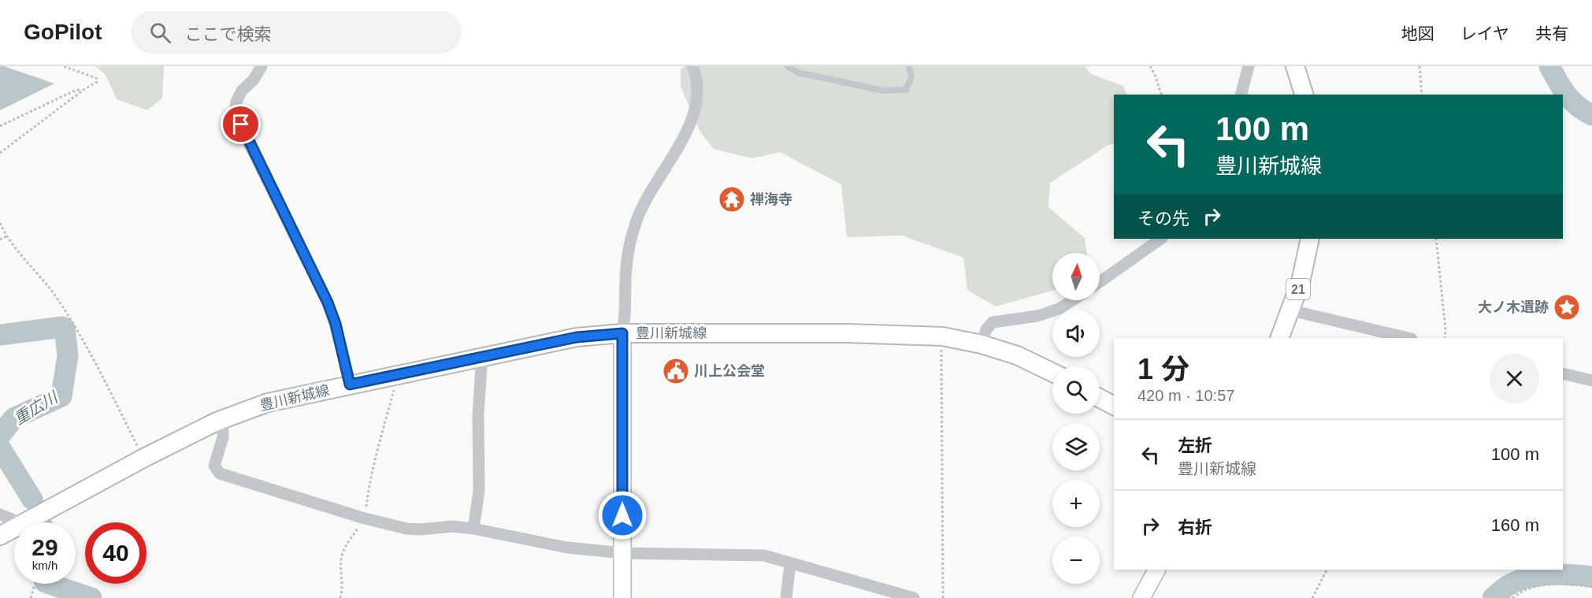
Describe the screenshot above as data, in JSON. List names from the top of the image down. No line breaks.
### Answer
{"streets":{"main road":["21","豊川新城線"]},"water":["重広川"],"places":{"temple":["禅海寺"],"place":["大ノ木遺跡"],"public building":["川上公会堂"]},"north":"top","page":{"header":"GoPilot","search":"ここで検索","nav":["地図","レイヤ","共有"],"turn":["100 m","豊川新城線"],"then":"その先","map_buttons":["+","−"],"heading":["1 分","420 m · 10:57"],"list":[{"name":"左折","note":"豊川新城線","value":"100 m"},{"name":"右折","value":"160 m"}],"speed":"29 km/h","limit":"40"}}
